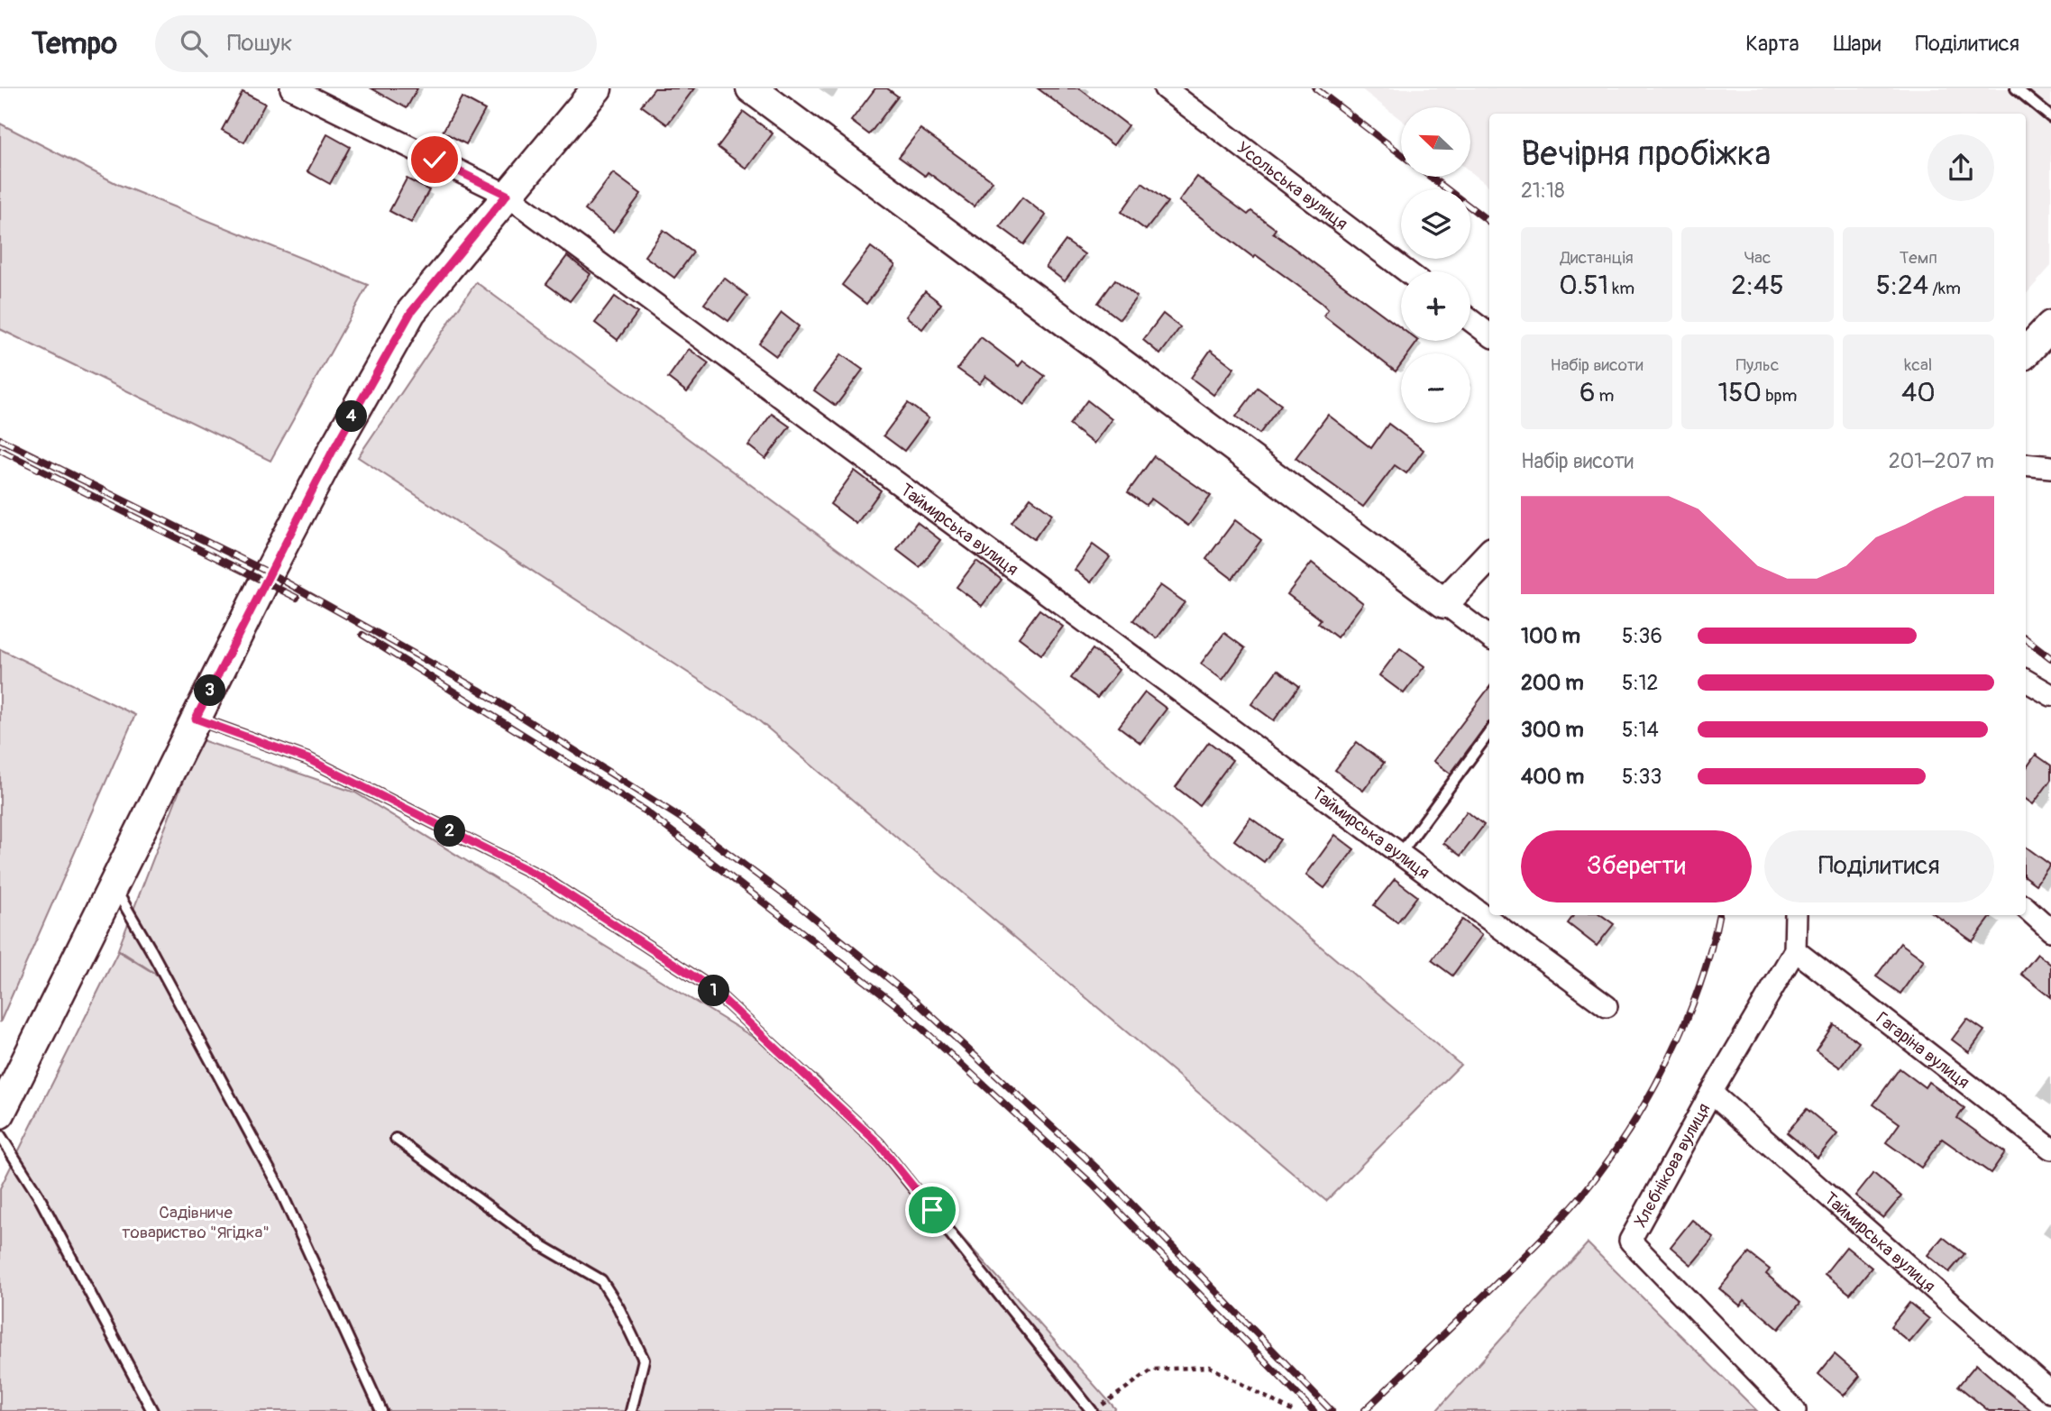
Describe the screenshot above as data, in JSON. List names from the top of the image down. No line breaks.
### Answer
{"streets":{"street":["Усольська вулиця","Таймирська вулиця","Гагаріна вулиця","Хлєбнікова вулиця"]},"crossings":[["Таймирська вулиця","Хлєбнікова вулиця"],["Гагаріна вулиця","Хлєбнікова вулиця"]],"parks":["Садівниче товариство \"Ягідка\""],"north":"top left","page":{"header":"Tempo","search":"Пошук","nav":["Карта","Шари","Поділитися"],"map_buttons":["+","−"],"heading":["Вечірня пробіжка","21:18"],"stats":[["Дистанція","0.51 km"],["Час","2:45"],["Темп","5:24 /km"],["Набір висоти","6 m"],["Пульс","150 bpm"],["kcal","40"]],"pins":["4","3","2","1"],"chart":["Набір висоти","201–207 m"],"list":[{"name":"100 m","note":"5:36"},{"name":"200 m","note":"5:12"},{"name":"300 m","note":"5:14"},{"name":"400 m","note":"5:33"}],"buttons":["Зберегти","Поділитися"]}}
